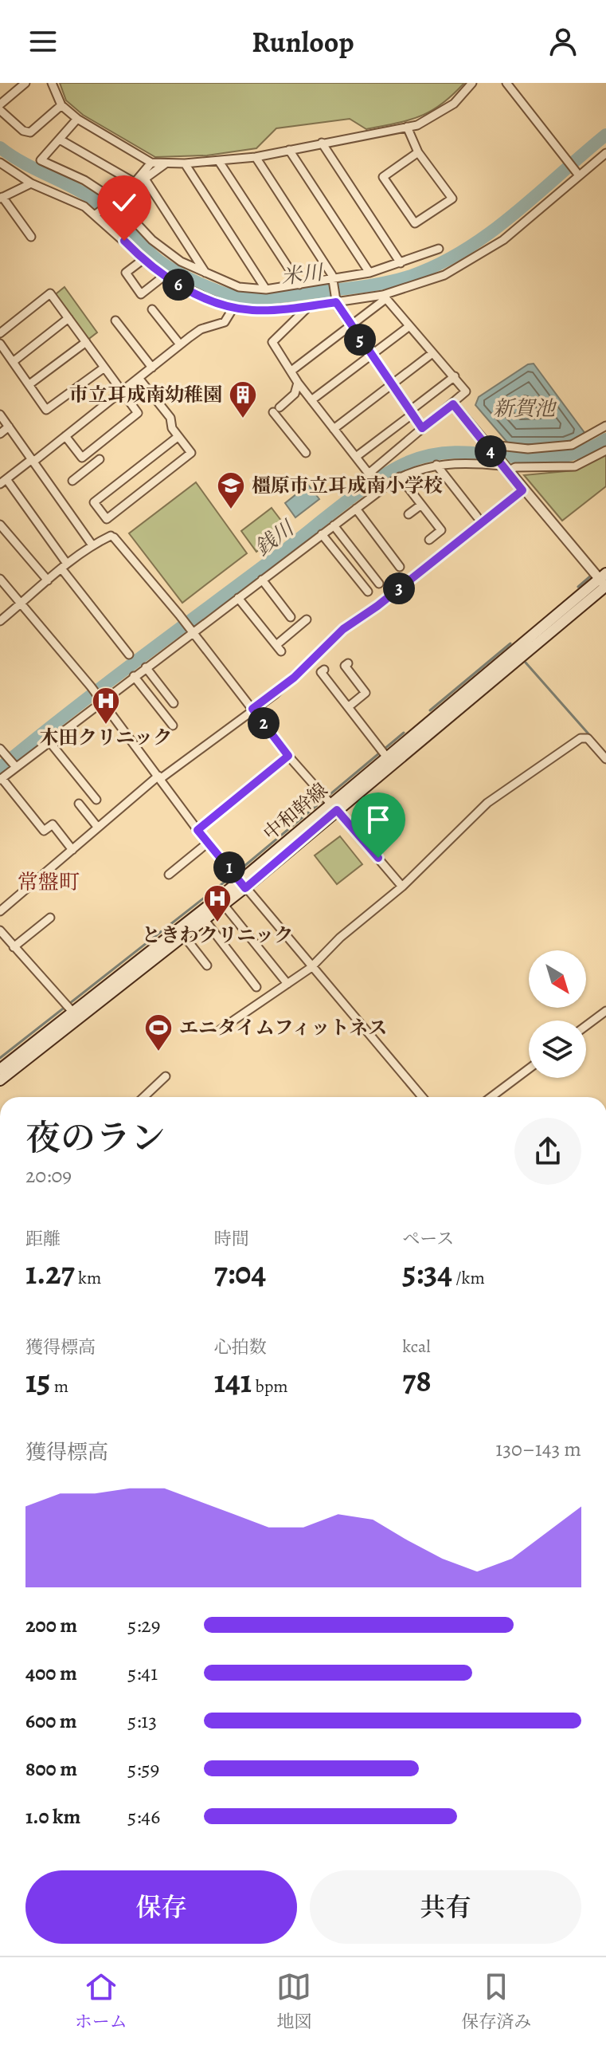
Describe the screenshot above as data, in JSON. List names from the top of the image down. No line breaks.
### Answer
{"streets":{"main road":["中和幹線"]},"districts":["常盤町"],"water":["米川","新賀池","銭川"],"places":{"building":["市立耳成南幼稚園"],"school or university":["橿原市立耳成南小学校"],"hospital":["木田クリニック","ときわクリニック"],"sports":["エニタイムフィットネス"]},"north":"bottom right","page":{"header":"Runloop","pins":["6","5","4","3","2","1"],"heading":["夜のラン","20:09"],"stats":[["距離","1.27 km"],["時間","7:04"],["ペース","5:34 /km"],["獲得標高","15 m"],["心拍数","141 bpm"],["kcal","78"]],"chart":["獲得標高","130–143 m"],"list":[{"name":"200 m","note":"5:29"},{"name":"400 m","note":"5:41"},{"name":"600 m","note":"5:13"},{"name":"800 m","note":"5:59"},{"name":"1.0 km","note":"5:46"}],"buttons":["保存","共有"],"tabs":["ホーム","地図","保存済み"]}}
